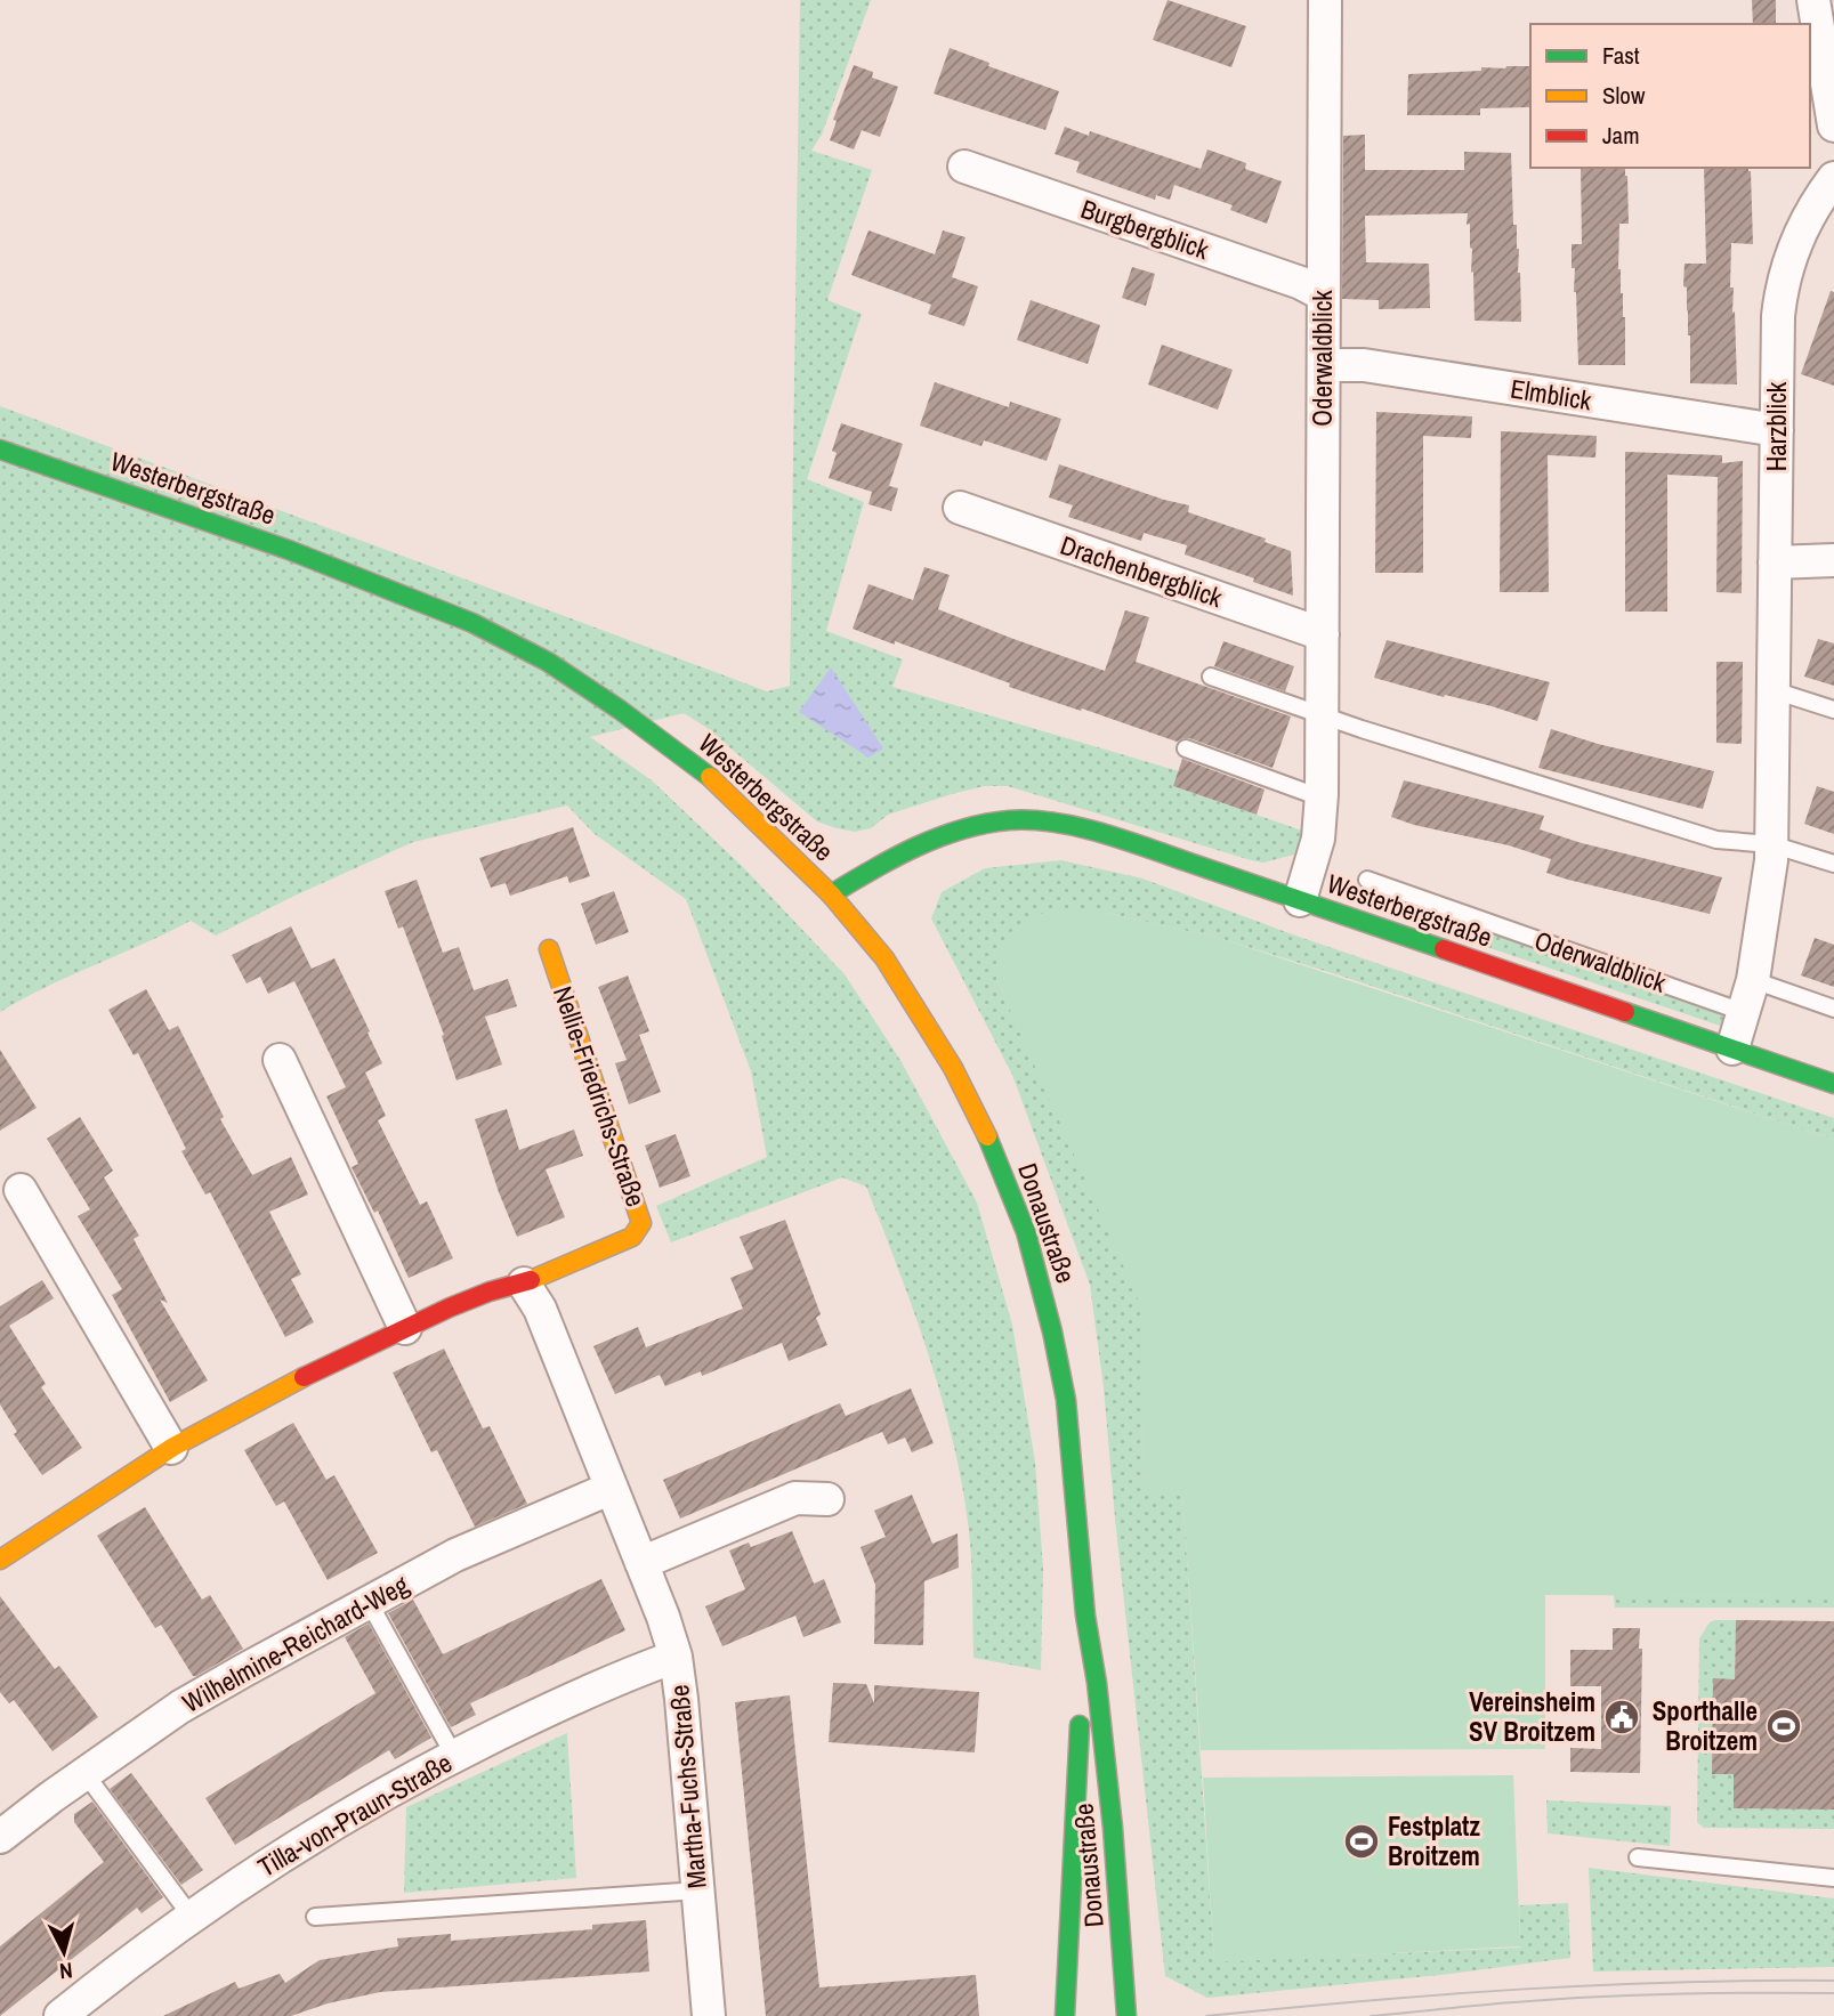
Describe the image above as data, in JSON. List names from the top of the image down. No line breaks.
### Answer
{"streets":{"main road":["Westerbergstraße","Nellie-Friedrichs-Straße","Donaustraße"],"street":["Burgbergblick","Oderwaldblick","Elmblick","Harzblick","Drachenbergblick","Wilhelmine-Reichard-Weg","Martha-Fuchs-Straße","Tilla-von-Praun-Straße"]},"crossings":[["Burgbergblick","Oderwaldblick"],["Oderwaldblick","Elmblick"],["Oderwaldblick","Harzblick"],["Oderwaldblick","Westerbergstraße"],["Oderwaldblick","Drachenbergblick"],["Elmblick","Harzblick"],["Harzblick","Westerbergstraße"],["Westerbergstraße","Donaustraße"],["Nellie-Friedrichs-Straße","Martha-Fuchs-Straße"],["Wilhelmine-Reichard-Weg","Martha-Fuchs-Straße"],["Martha-Fuchs-Straße","Tilla-von-Praun-Straße"]],"places":{"public building":["Vereinsheim SV Broitzem"],"sports":["Sporthalle Broitzem","Festplatz Broitzem"]},"legend":["Fast","Slow","Jam"],"north":"bottom"}
